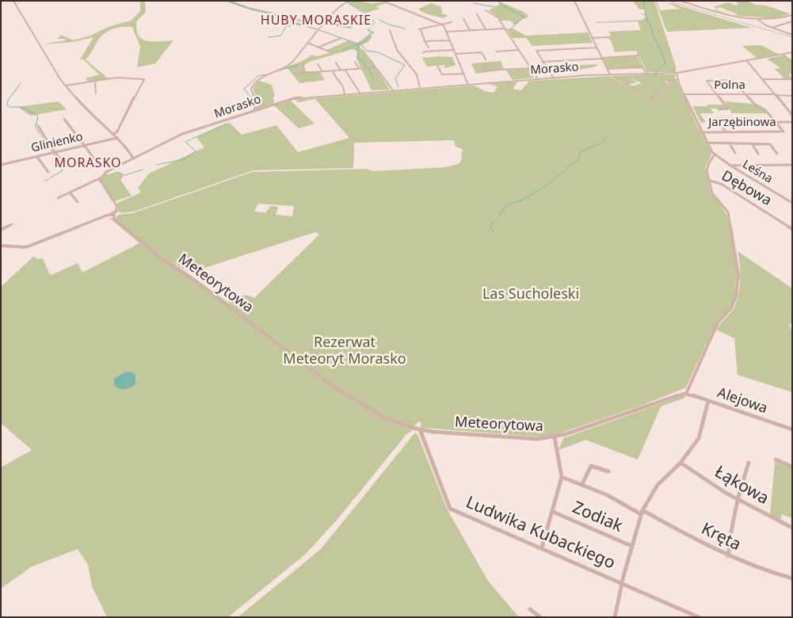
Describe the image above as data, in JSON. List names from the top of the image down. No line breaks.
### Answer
{"streets":{"street":["Morasko","Polna","Jarzębinowa","Glinienko","Leśna","Dębowa","Meteorytowa","Alejowa","Łąkowa","Zodiak","Ludwika Kubackiego","Kręta"]},"crossings":[["Meteorytowa","Alejowa"],["Meteorytowa","Ludwika Kubackiego"]],"districts":["HUBY MORASKIE","MORASKO"],"parks":["Las Sucholeski","Rezerwat Meteoryt Morasko"]}
